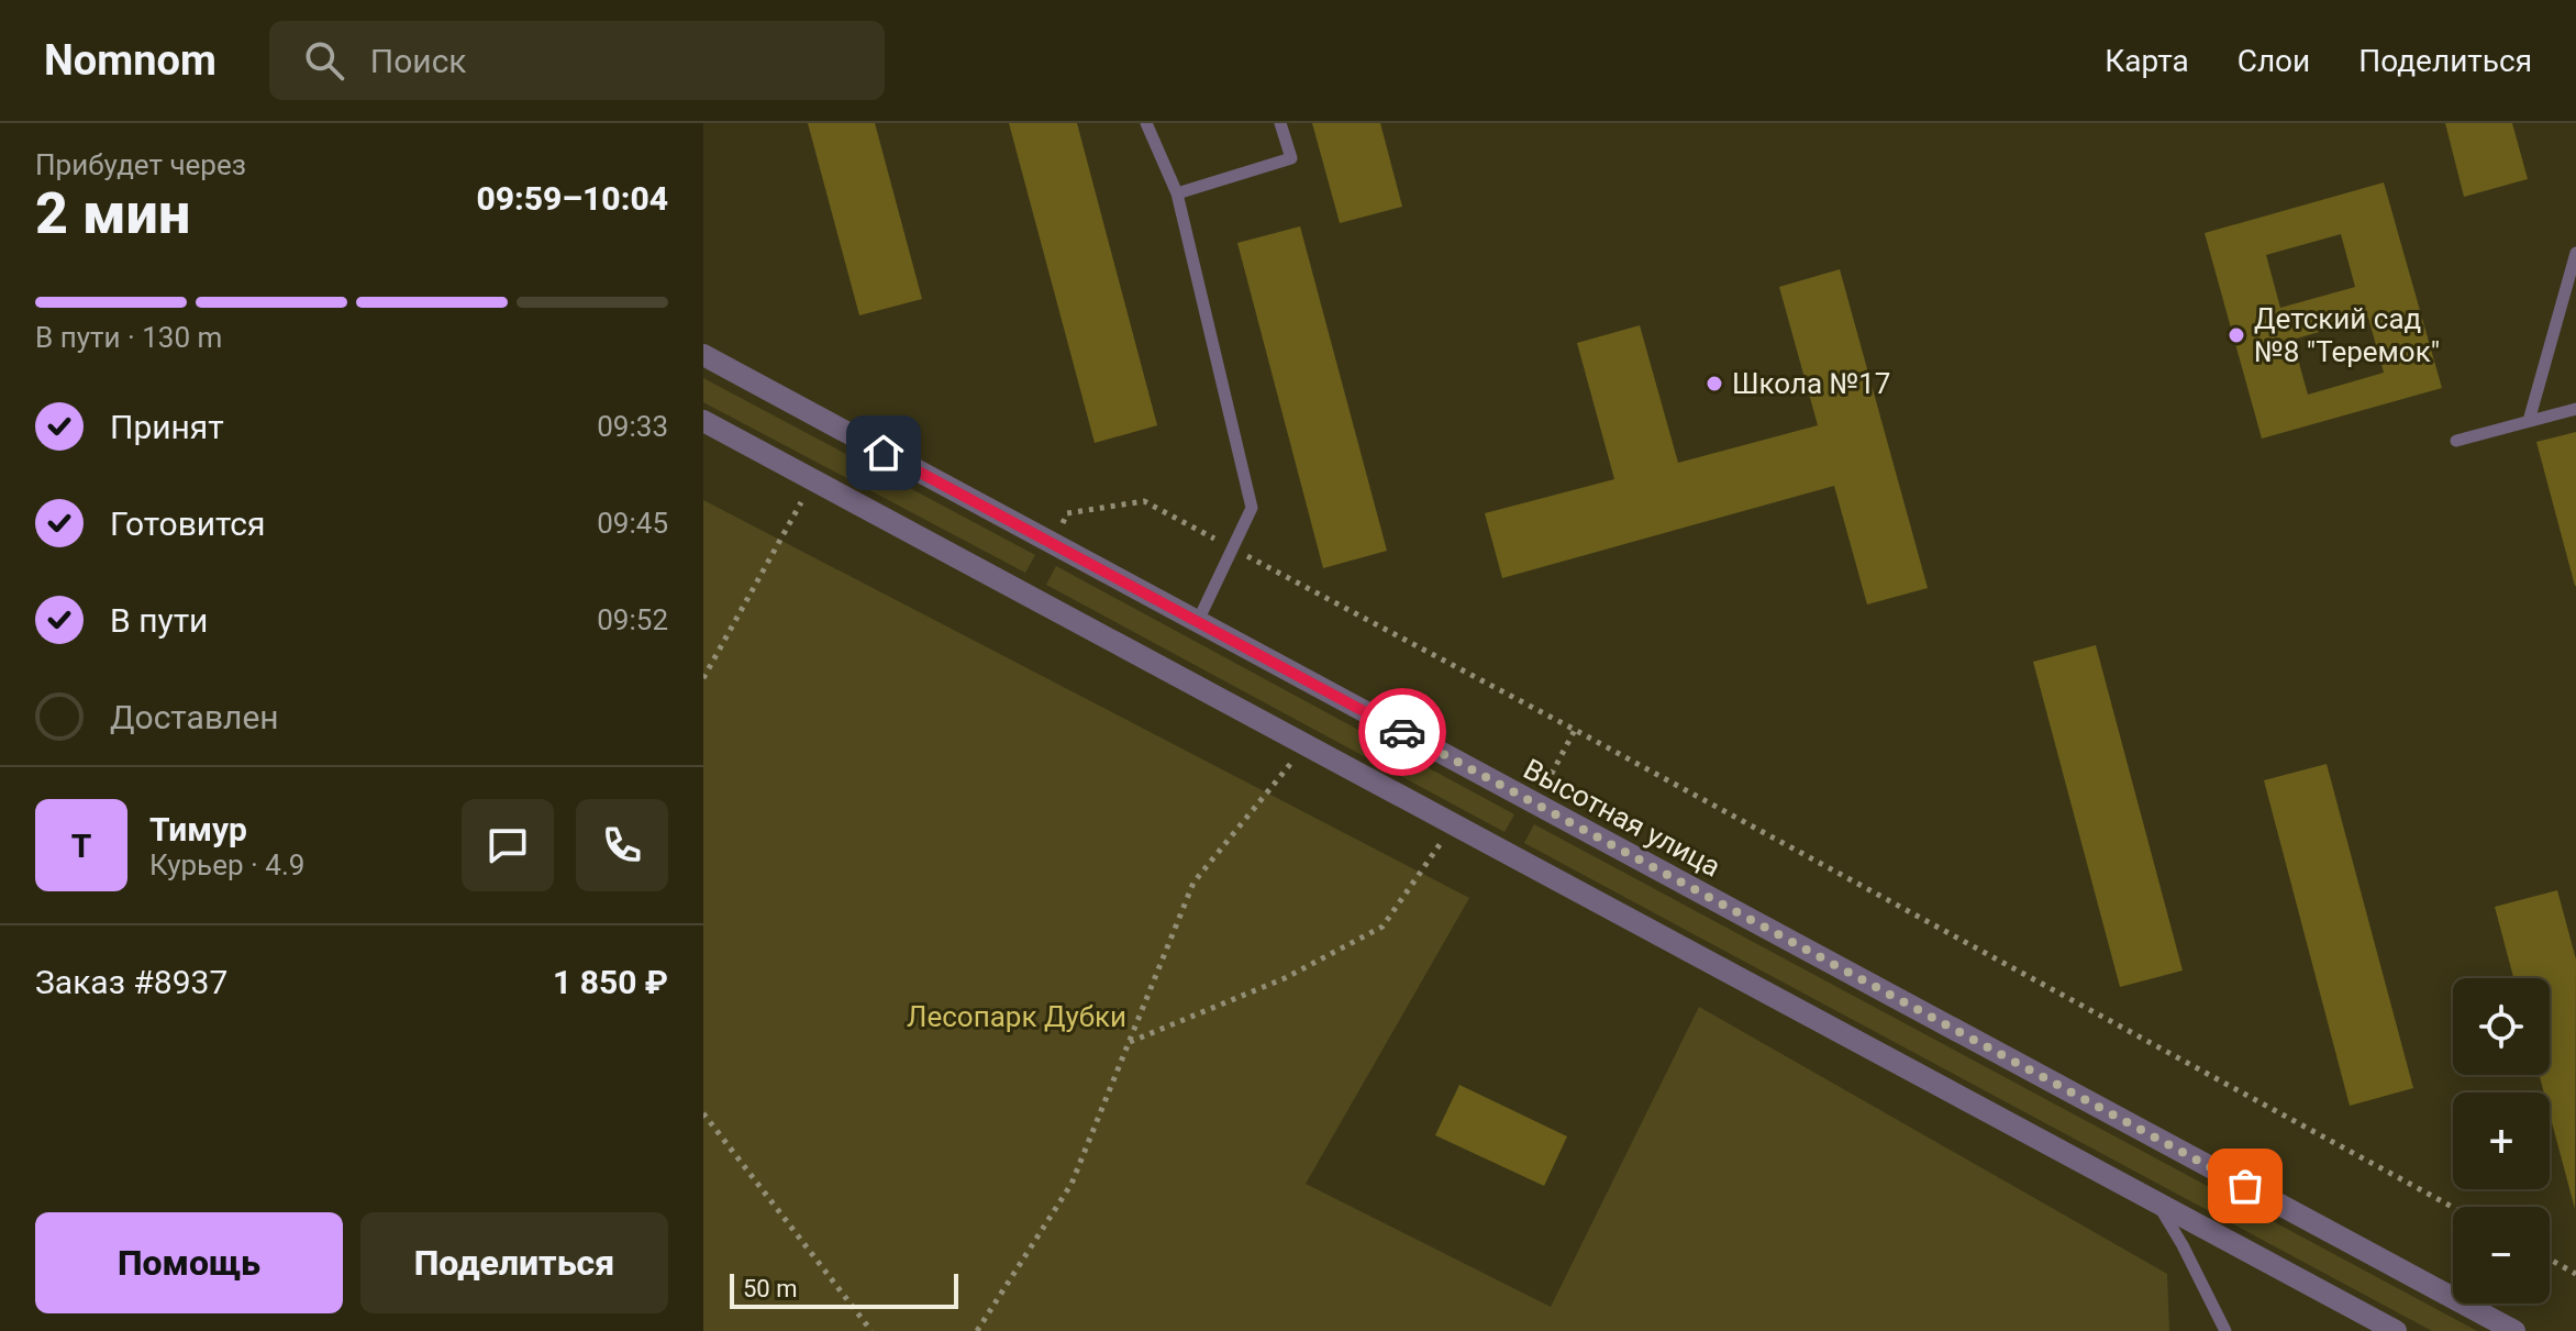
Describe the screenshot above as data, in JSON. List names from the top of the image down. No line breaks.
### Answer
{"streets":{"street":["Высотная улица"]},"parks":["Лесопарк Дубки"],"places":["Детский сад №8 \"Теремок\"","Школа №17"],"scale_bar":"50 m","page":{"header":"Nomnom","search":"Поиск","nav":["Карта","Слои","Поделиться"],"heading":["2 мин","Прибудет через","09:59–10:04"],"panel":["Тимур","Курьер · 4.9","Заказ #8937","1 850 ₽"],"bar":"В пути · 130 m","list":[["Принят","09:33"],["Готовится","09:45"],["В пути","09:52"],"Доставлен"],"round":"Т","map_buttons":["+","−"],"buttons":["Помощь","Поделиться"],"scale":"50 m"}}
